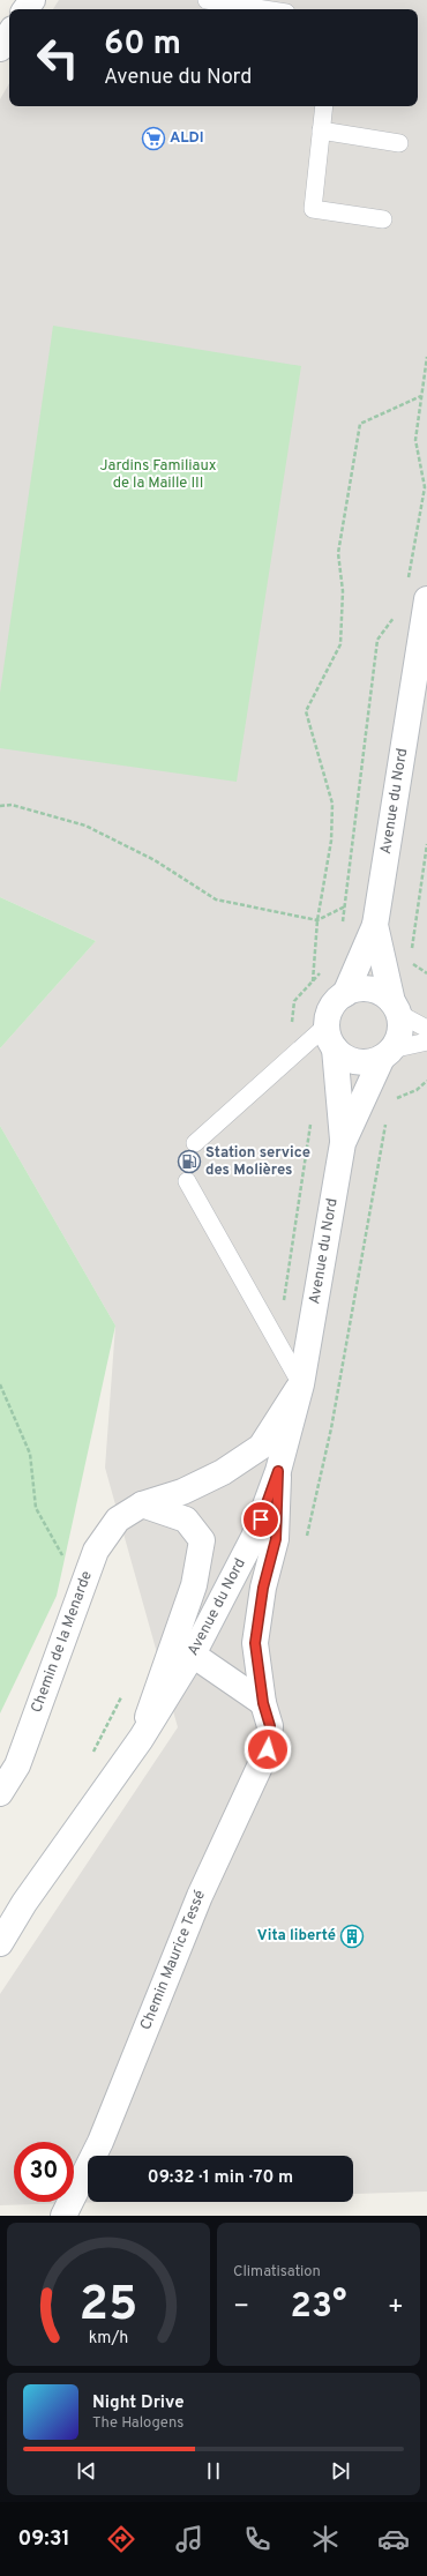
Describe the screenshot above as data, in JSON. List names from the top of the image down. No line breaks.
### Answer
{"streets":{"main road":["Avenue du Nord","Chemin de la Menarde","Chemin Maurice Tessé"]},"crossings":[["Avenue du Nord","Chemin de la Menarde"],["Avenue du Nord","Chemin Maurice Tessé"]],"parks":["Jardins Familiaux de la Maille III"],"places":{"supermarket":["ALDI"],"fuel station":["Station service des Molières"],"building":["Vita liberté"]},"page":{"turn":["60 m","Avenue du Nord"],"limit":"30","trip":"09:32 · 1 min · 70 m","tile":"Climatisation","heat":["−","23°","+"],"song":["Night Drive","The Halogens"],"tabs":"09:31","gauge":["25","km/h"]}}
